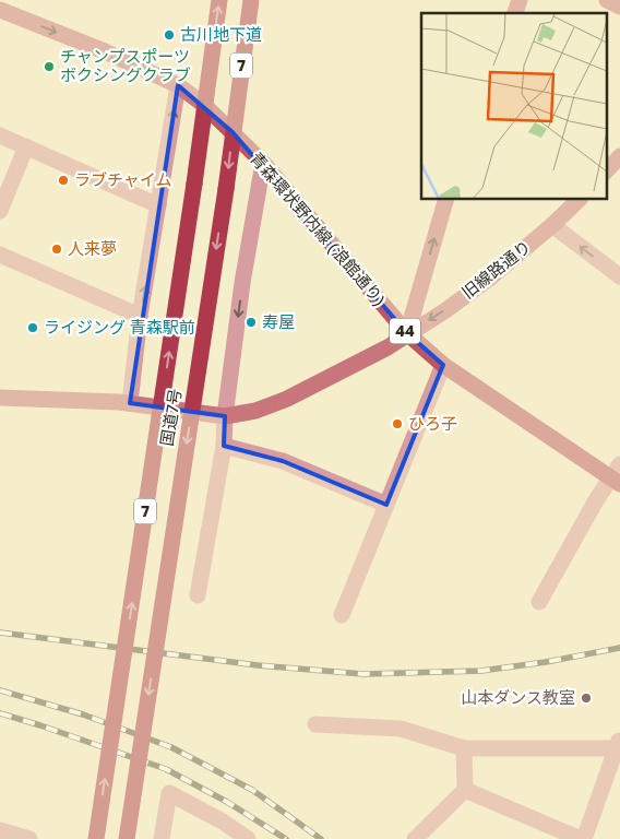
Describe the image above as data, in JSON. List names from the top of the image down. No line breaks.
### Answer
{"streets":{"highway":["7","国道7号"],"main road":["青森環状野内線 (浪館通り)","44"],"street":["旧線路通り"]},"crossings":[["青森環状野内線 (浪館通り)","旧線路通り"],["青森環状野内線 (浪館通り)","国道7号"]],"one_way":["旧線路通り"],"places":["古川地下道","チャンプスポーツ ボクシングクラブ","ラブチャイム","人来夢","寿屋","ライジング 青森駅前","ひろ子","山本ダンス教室"]}
